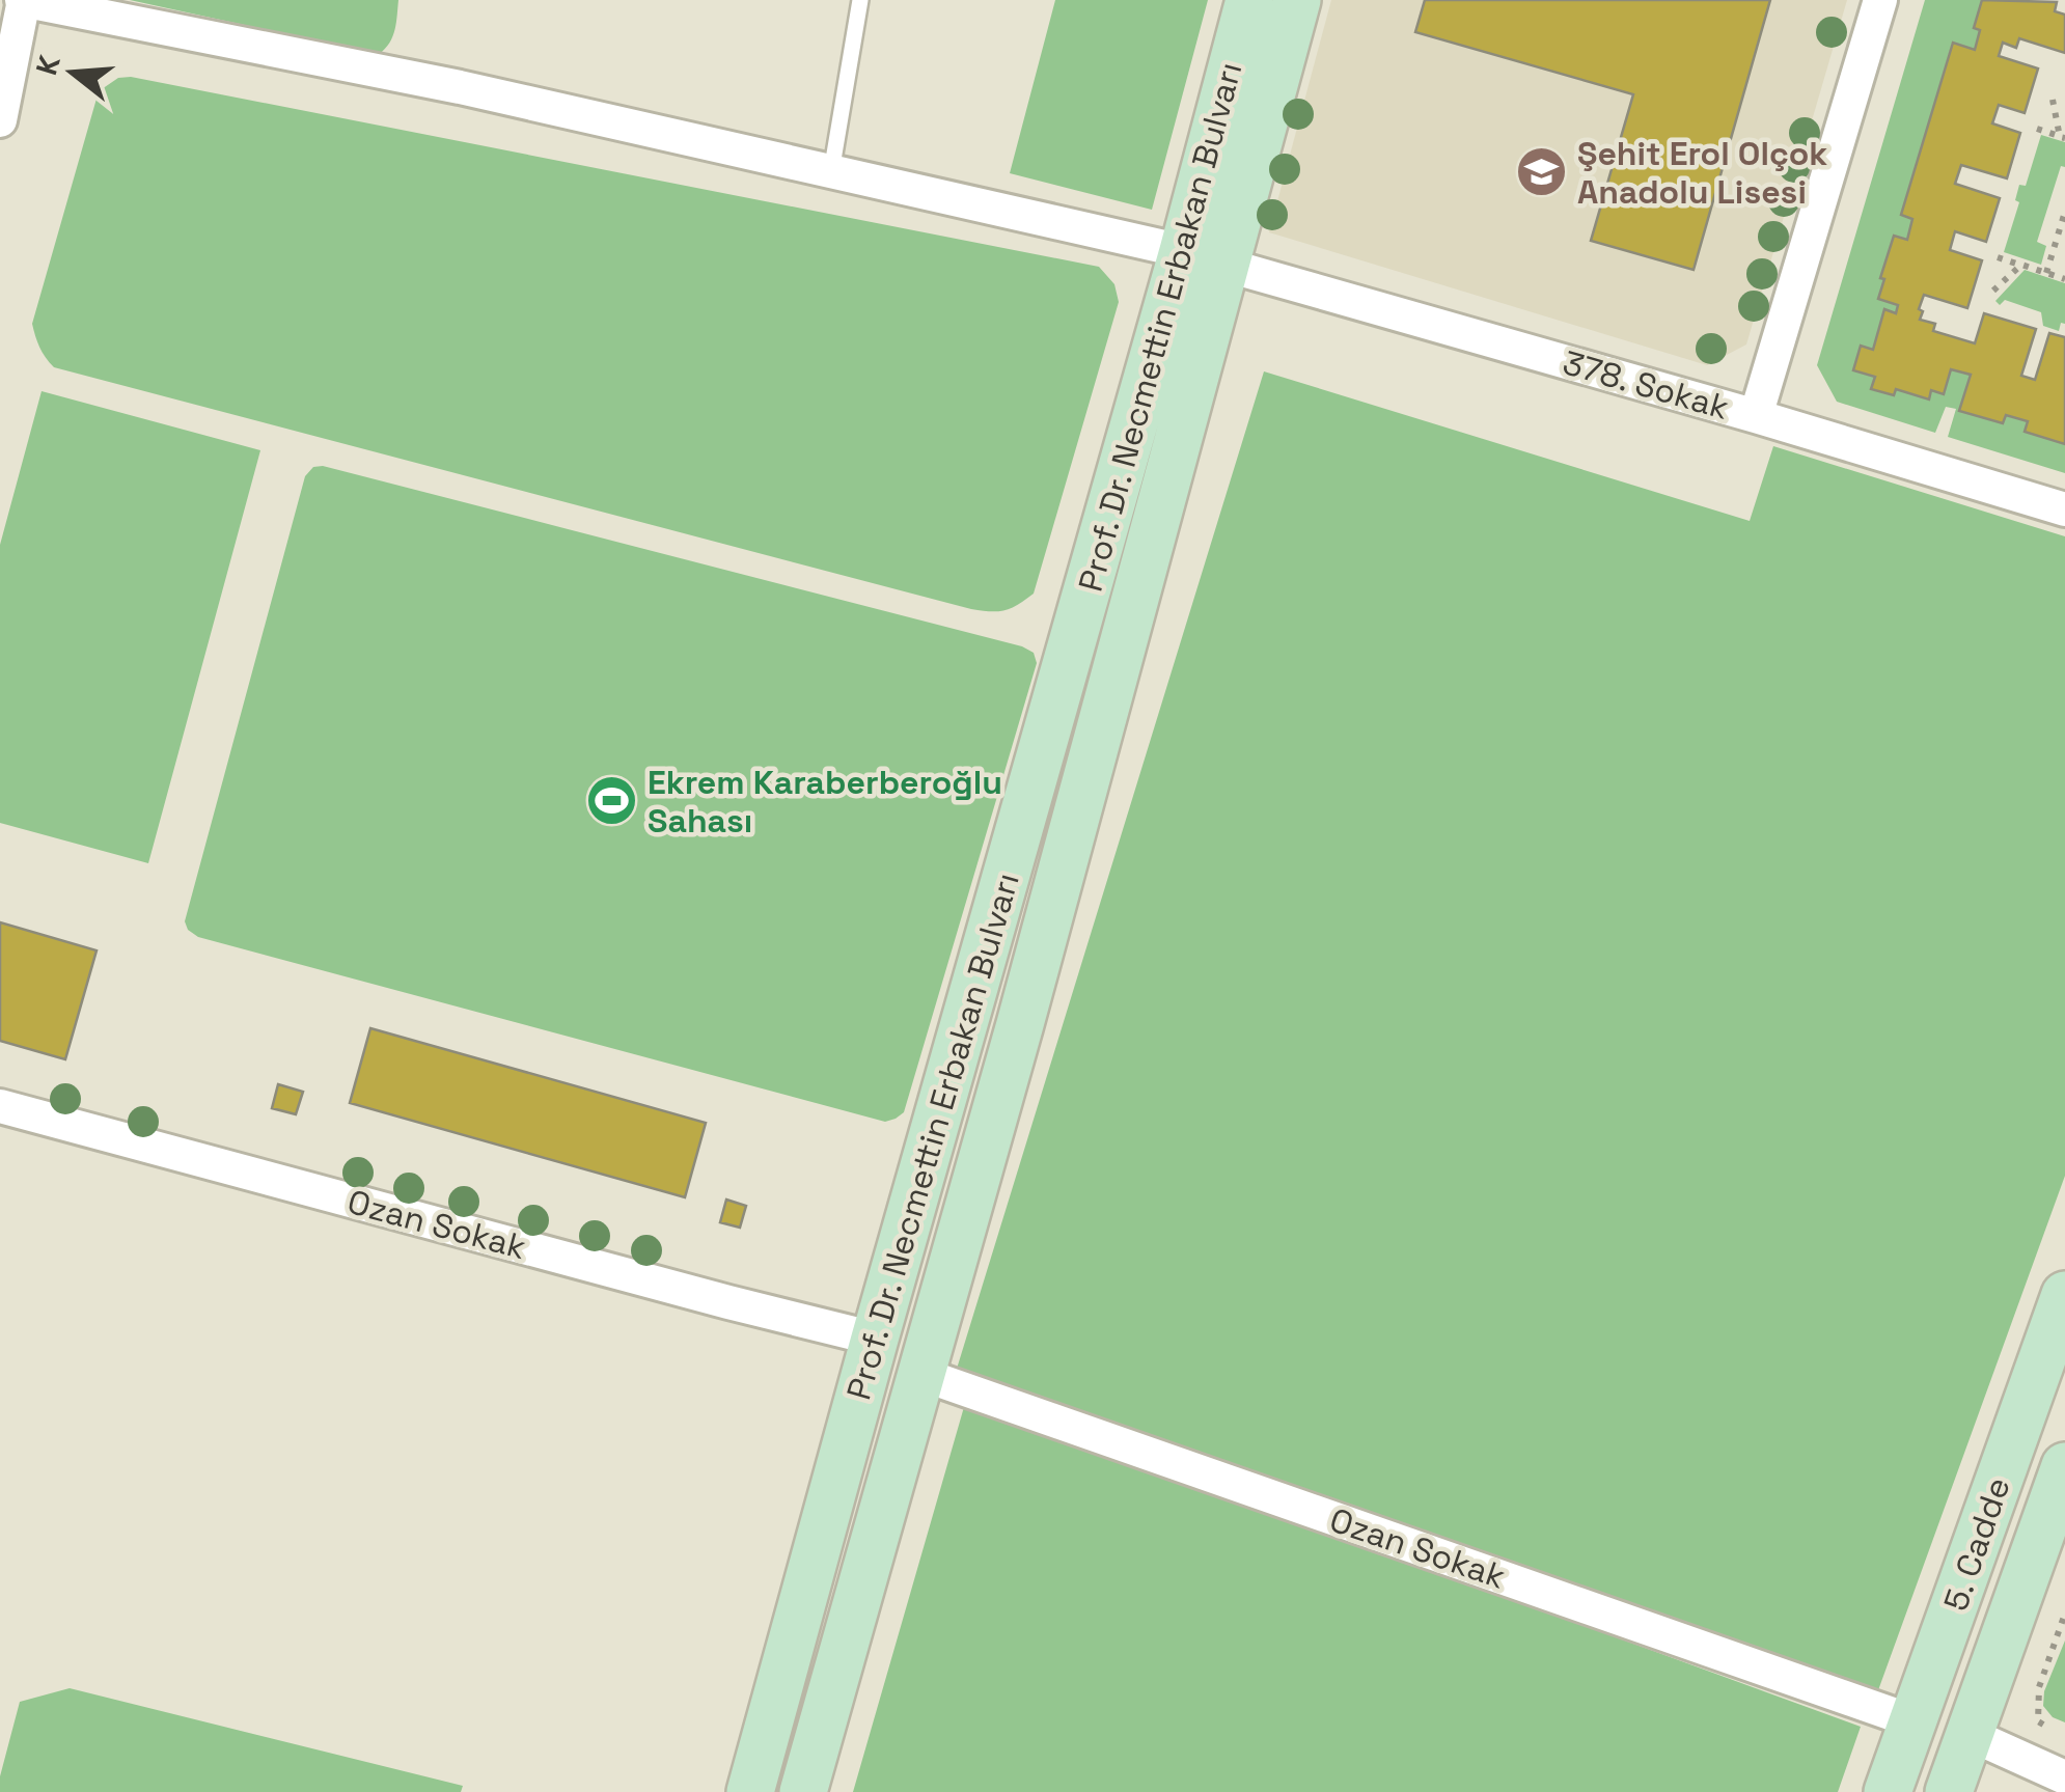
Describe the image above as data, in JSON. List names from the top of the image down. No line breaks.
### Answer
{"streets":{"main road":["Prof. Dr. Necmettin Erbakan Bulvarı","5. Cadde"],"street":["378. Sokak","Ozan Sokak"]},"crossings":[["Prof. Dr. Necmettin Erbakan Bulvarı","378. Sokak"],["Prof. Dr. Necmettin Erbakan Bulvarı","Ozan Sokak"],["Ozan Sokak","5. Cadde"]],"places":{"school or university":["Şehit Erol Olçok Anadolu Lisesi"],"sports":["Ekrem Karaberberoğlu Sahası"]},"north":"left"}
